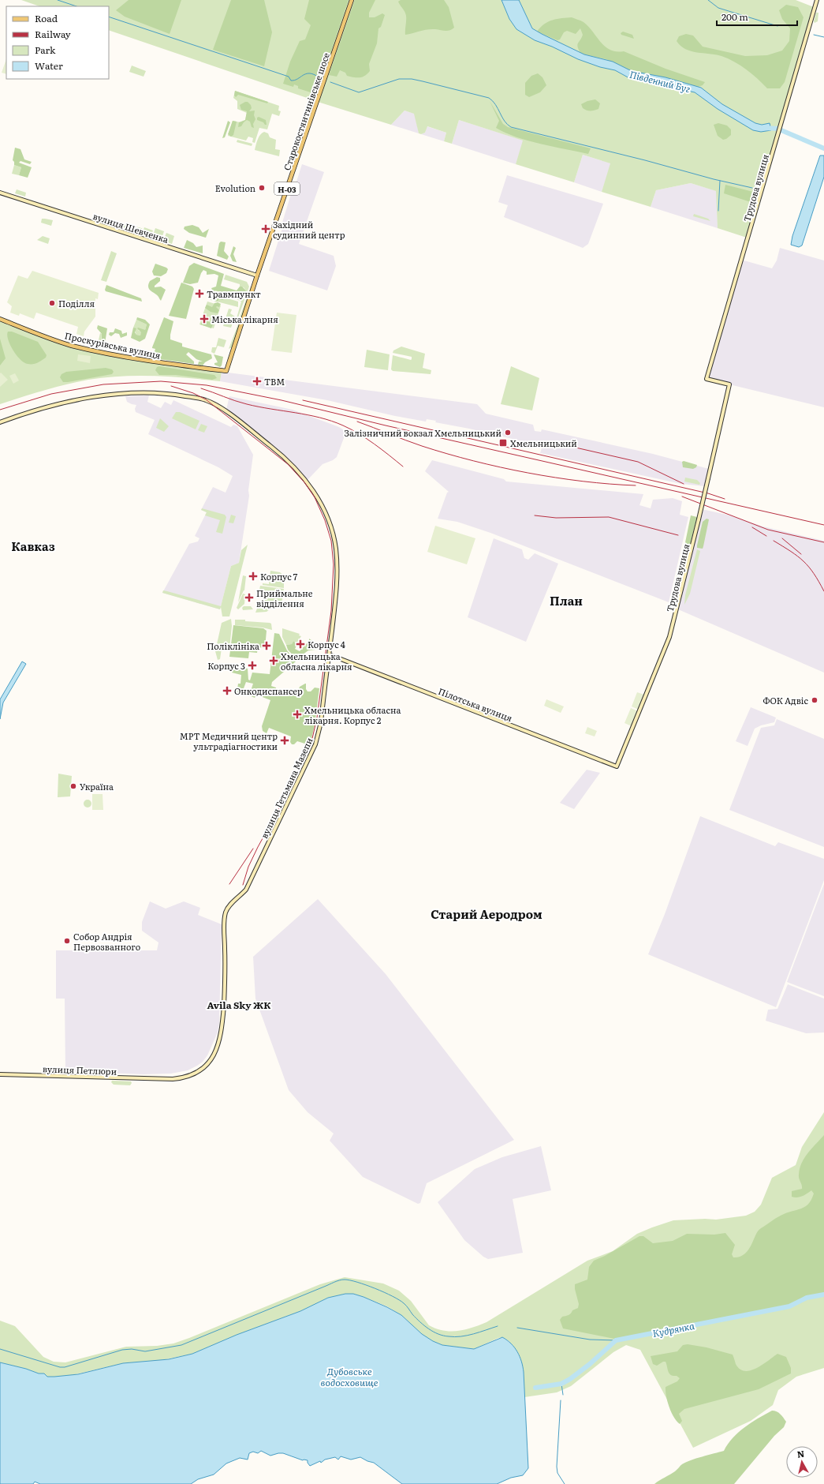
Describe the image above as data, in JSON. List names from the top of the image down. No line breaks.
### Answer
{"streets":{"main road":["Старокостянтинівське шосе","Трудова вулиця","Н-03","вулиця Шевченка","Проскурівська вулиця","Пілотська вулиця","вулиця Гетьмана Мазепи","вулиця Петлюри"]},"crossings":[["Старокостянтинівське шосе","вулиця Шевченка"],["Старокостянтинівське шосе","Проскурівська вулиця"],["Трудова вулиця","Пілотська вулиця"],["Пілотська вулиця","вулиця Гетьмана Мазепи"],["вулиця Гетьмана Мазепи","вулиця Петлюри"]],"districts":["Кавказ","План","Старий Аеродром","Avila Sky ЖК"],"water":["Південний Буг","Кудрянка","Дубовське водосховище"],"places":{"other":["Evolution","Поділля","Залізничний вокзал Хмельницький","ФОК Адвіс","Україна","Собор Андрія Первозванного"],"health":["Західний судинний центр","Травмпункт","Міська лікарня","ТВМ","Корпус 7","Приймальне відділення","Корпус 4","Поліклініка","Хмельницька обласна лікарня","Корпус 3","Онкодиспансер","Хмельницька обласна лікарня. Корпус 2","МРТ Медичний центр ультрадіагностики"],"transit":["Хмельницький"]},"legend":["Road","Railway","Park","Water"],"scale_bar":"200 m","north":"top"}
